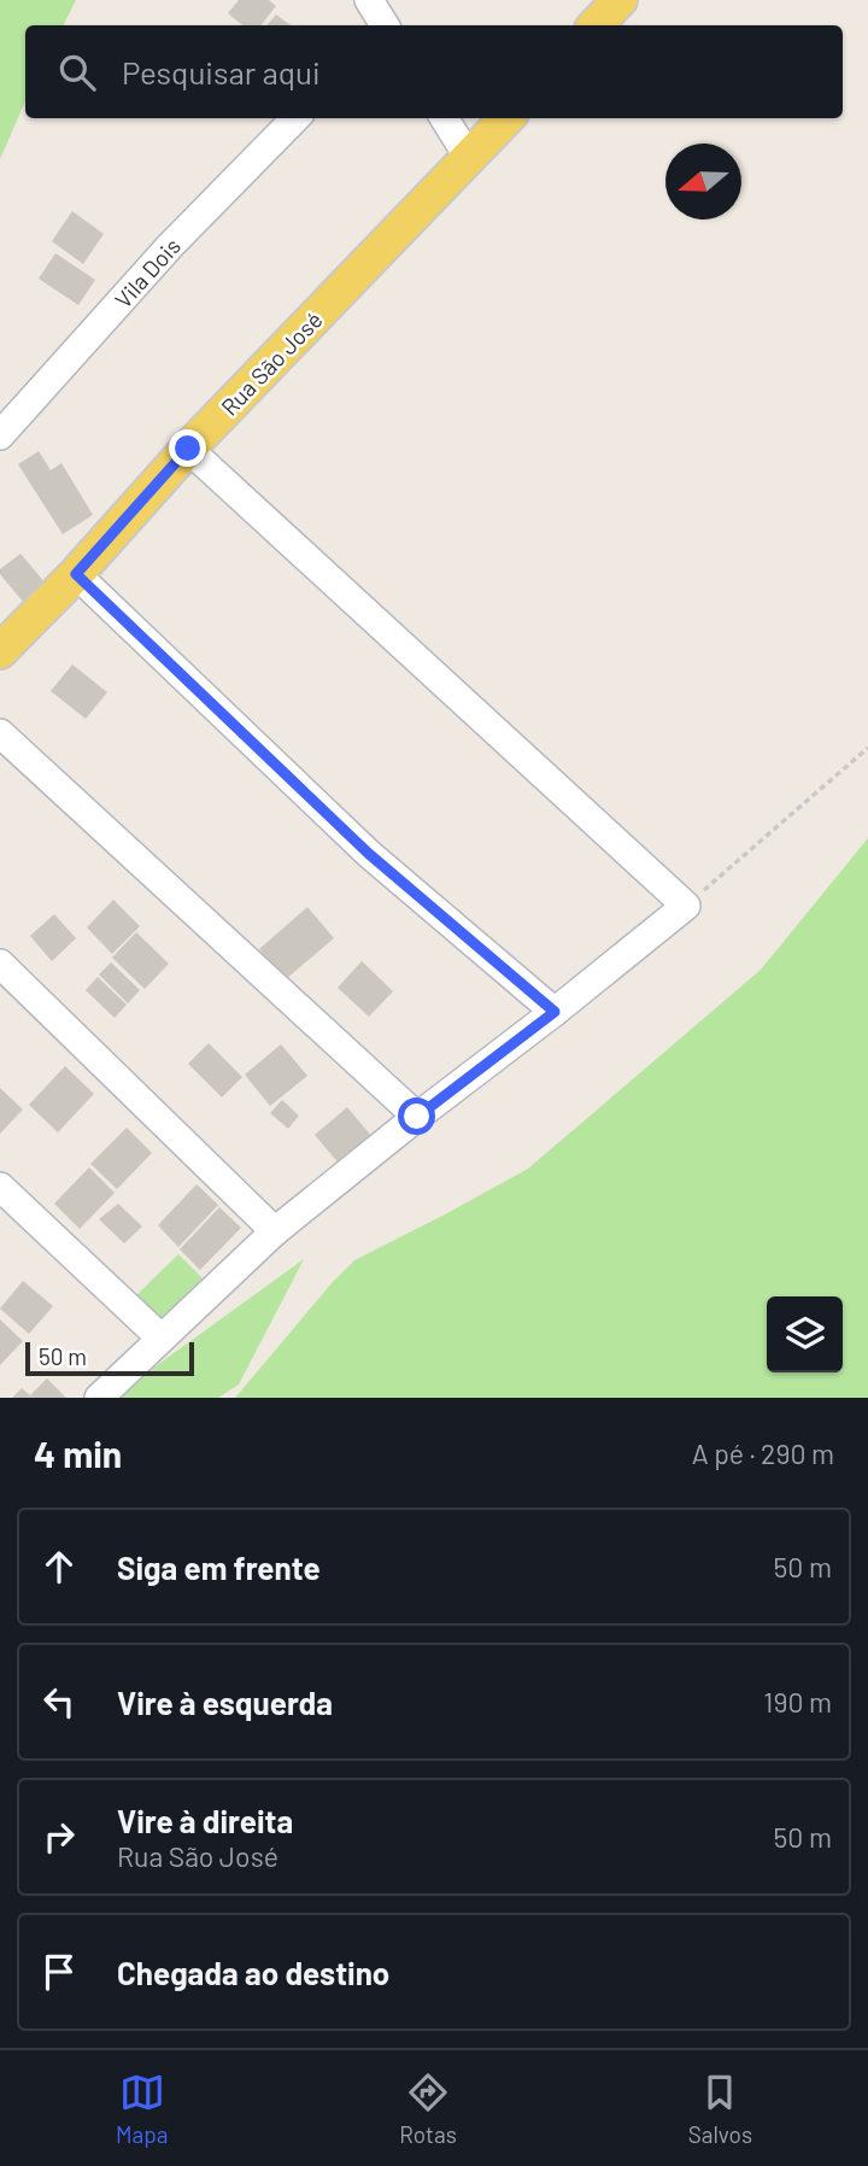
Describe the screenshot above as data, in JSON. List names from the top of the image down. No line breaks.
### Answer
{"streets":{"main road":["Rua São José"],"street":["Vila Dois"]},"scale_bar":"50 m","north":"left","page":{"search":"Pesquisar aqui","scale":"50 m","heading":["4 min","A pé · 290 m"],"list":[["Siga em frente","50 m"],["Vire à esquerda","190 m"],["Vire à direita","Rua São José","50 m"],"Chegada ao destino"],"nav":["Mapa","Rotas","Salvos"]}}
